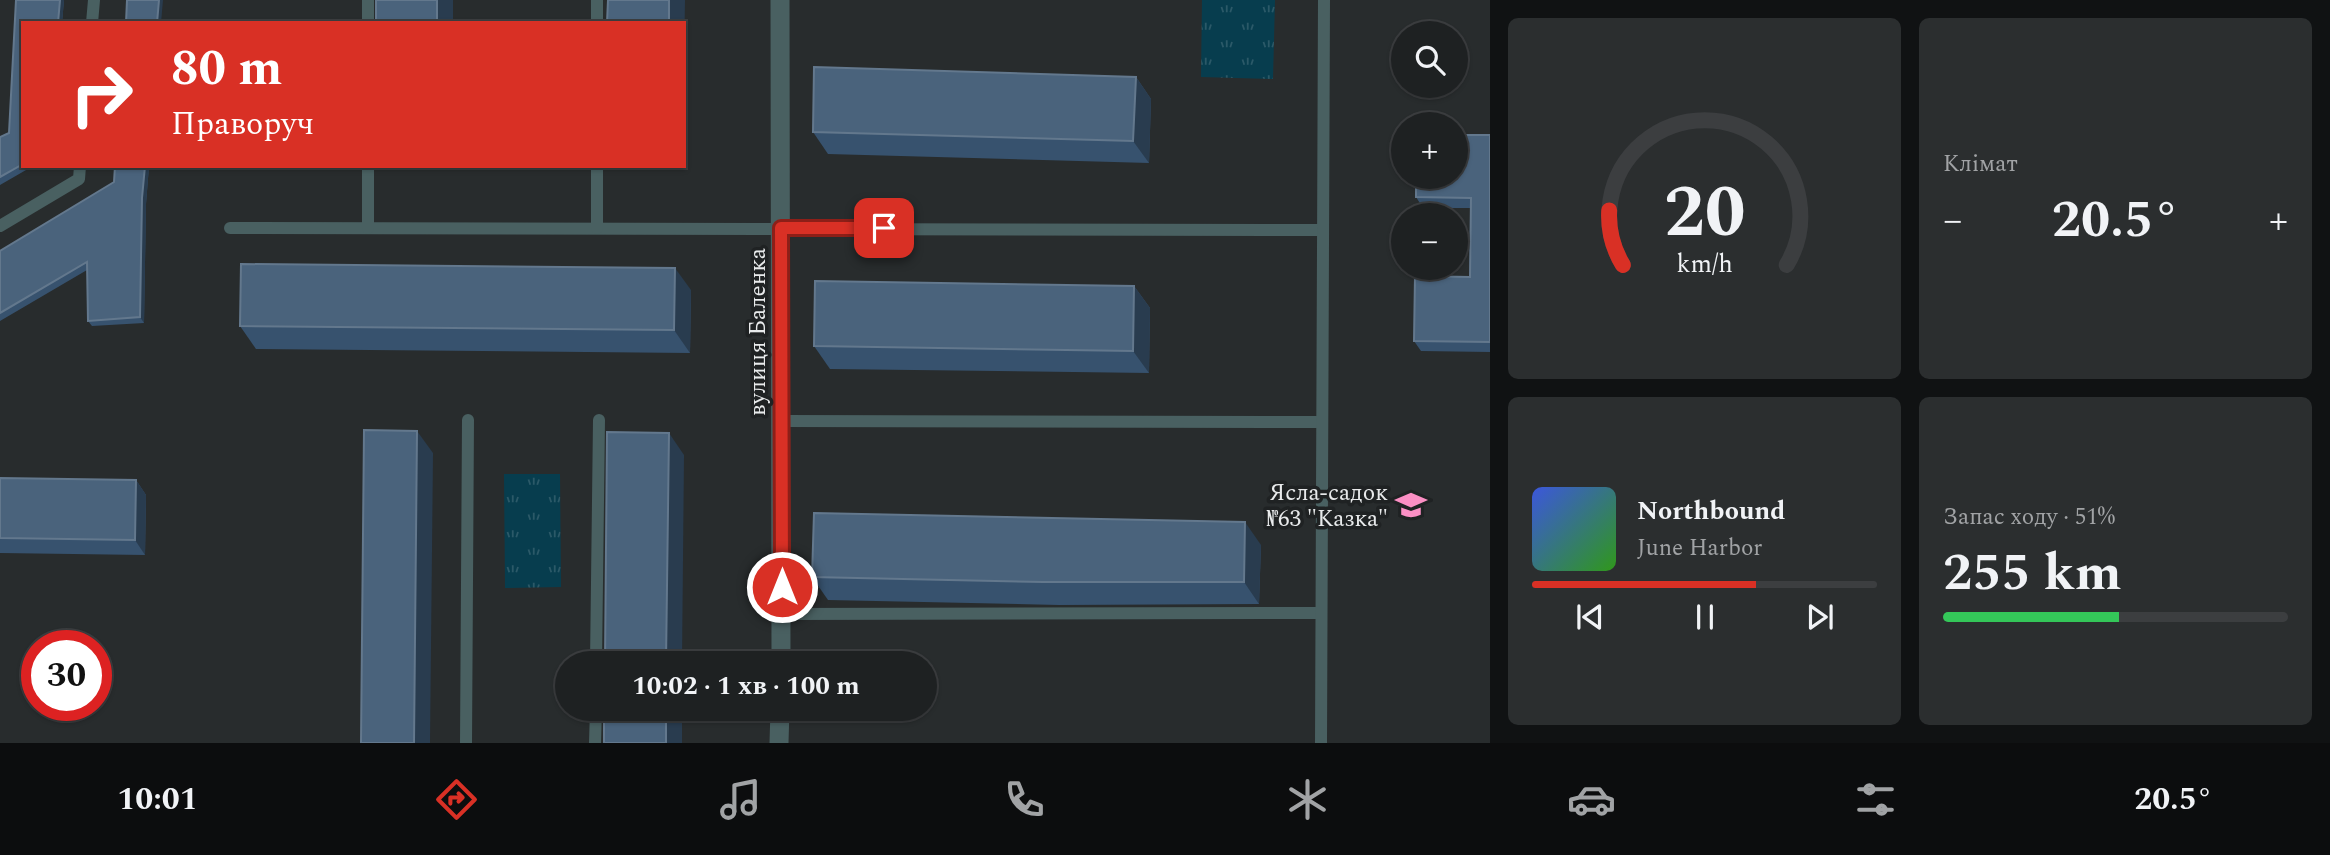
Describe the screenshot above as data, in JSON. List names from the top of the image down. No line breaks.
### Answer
{"streets":{"street":["вулиця Баленка"]},"places":{"school or university":["Ясла-садок №63 \"Казка\""]},"page":{"tile":["Клімат",["Запас ходу · 51%","255 km"]],"map_buttons":["+","−"],"turn":["80 m","Праворуч"],"heat":["−","20.5°","+"],"song":["Northbound","June Harbor"],"limit":"30","trip":"10:02 · 1 хв · 100 m","tabs":["10:01","20.5°"],"gauge":["20","km/h"]}}
